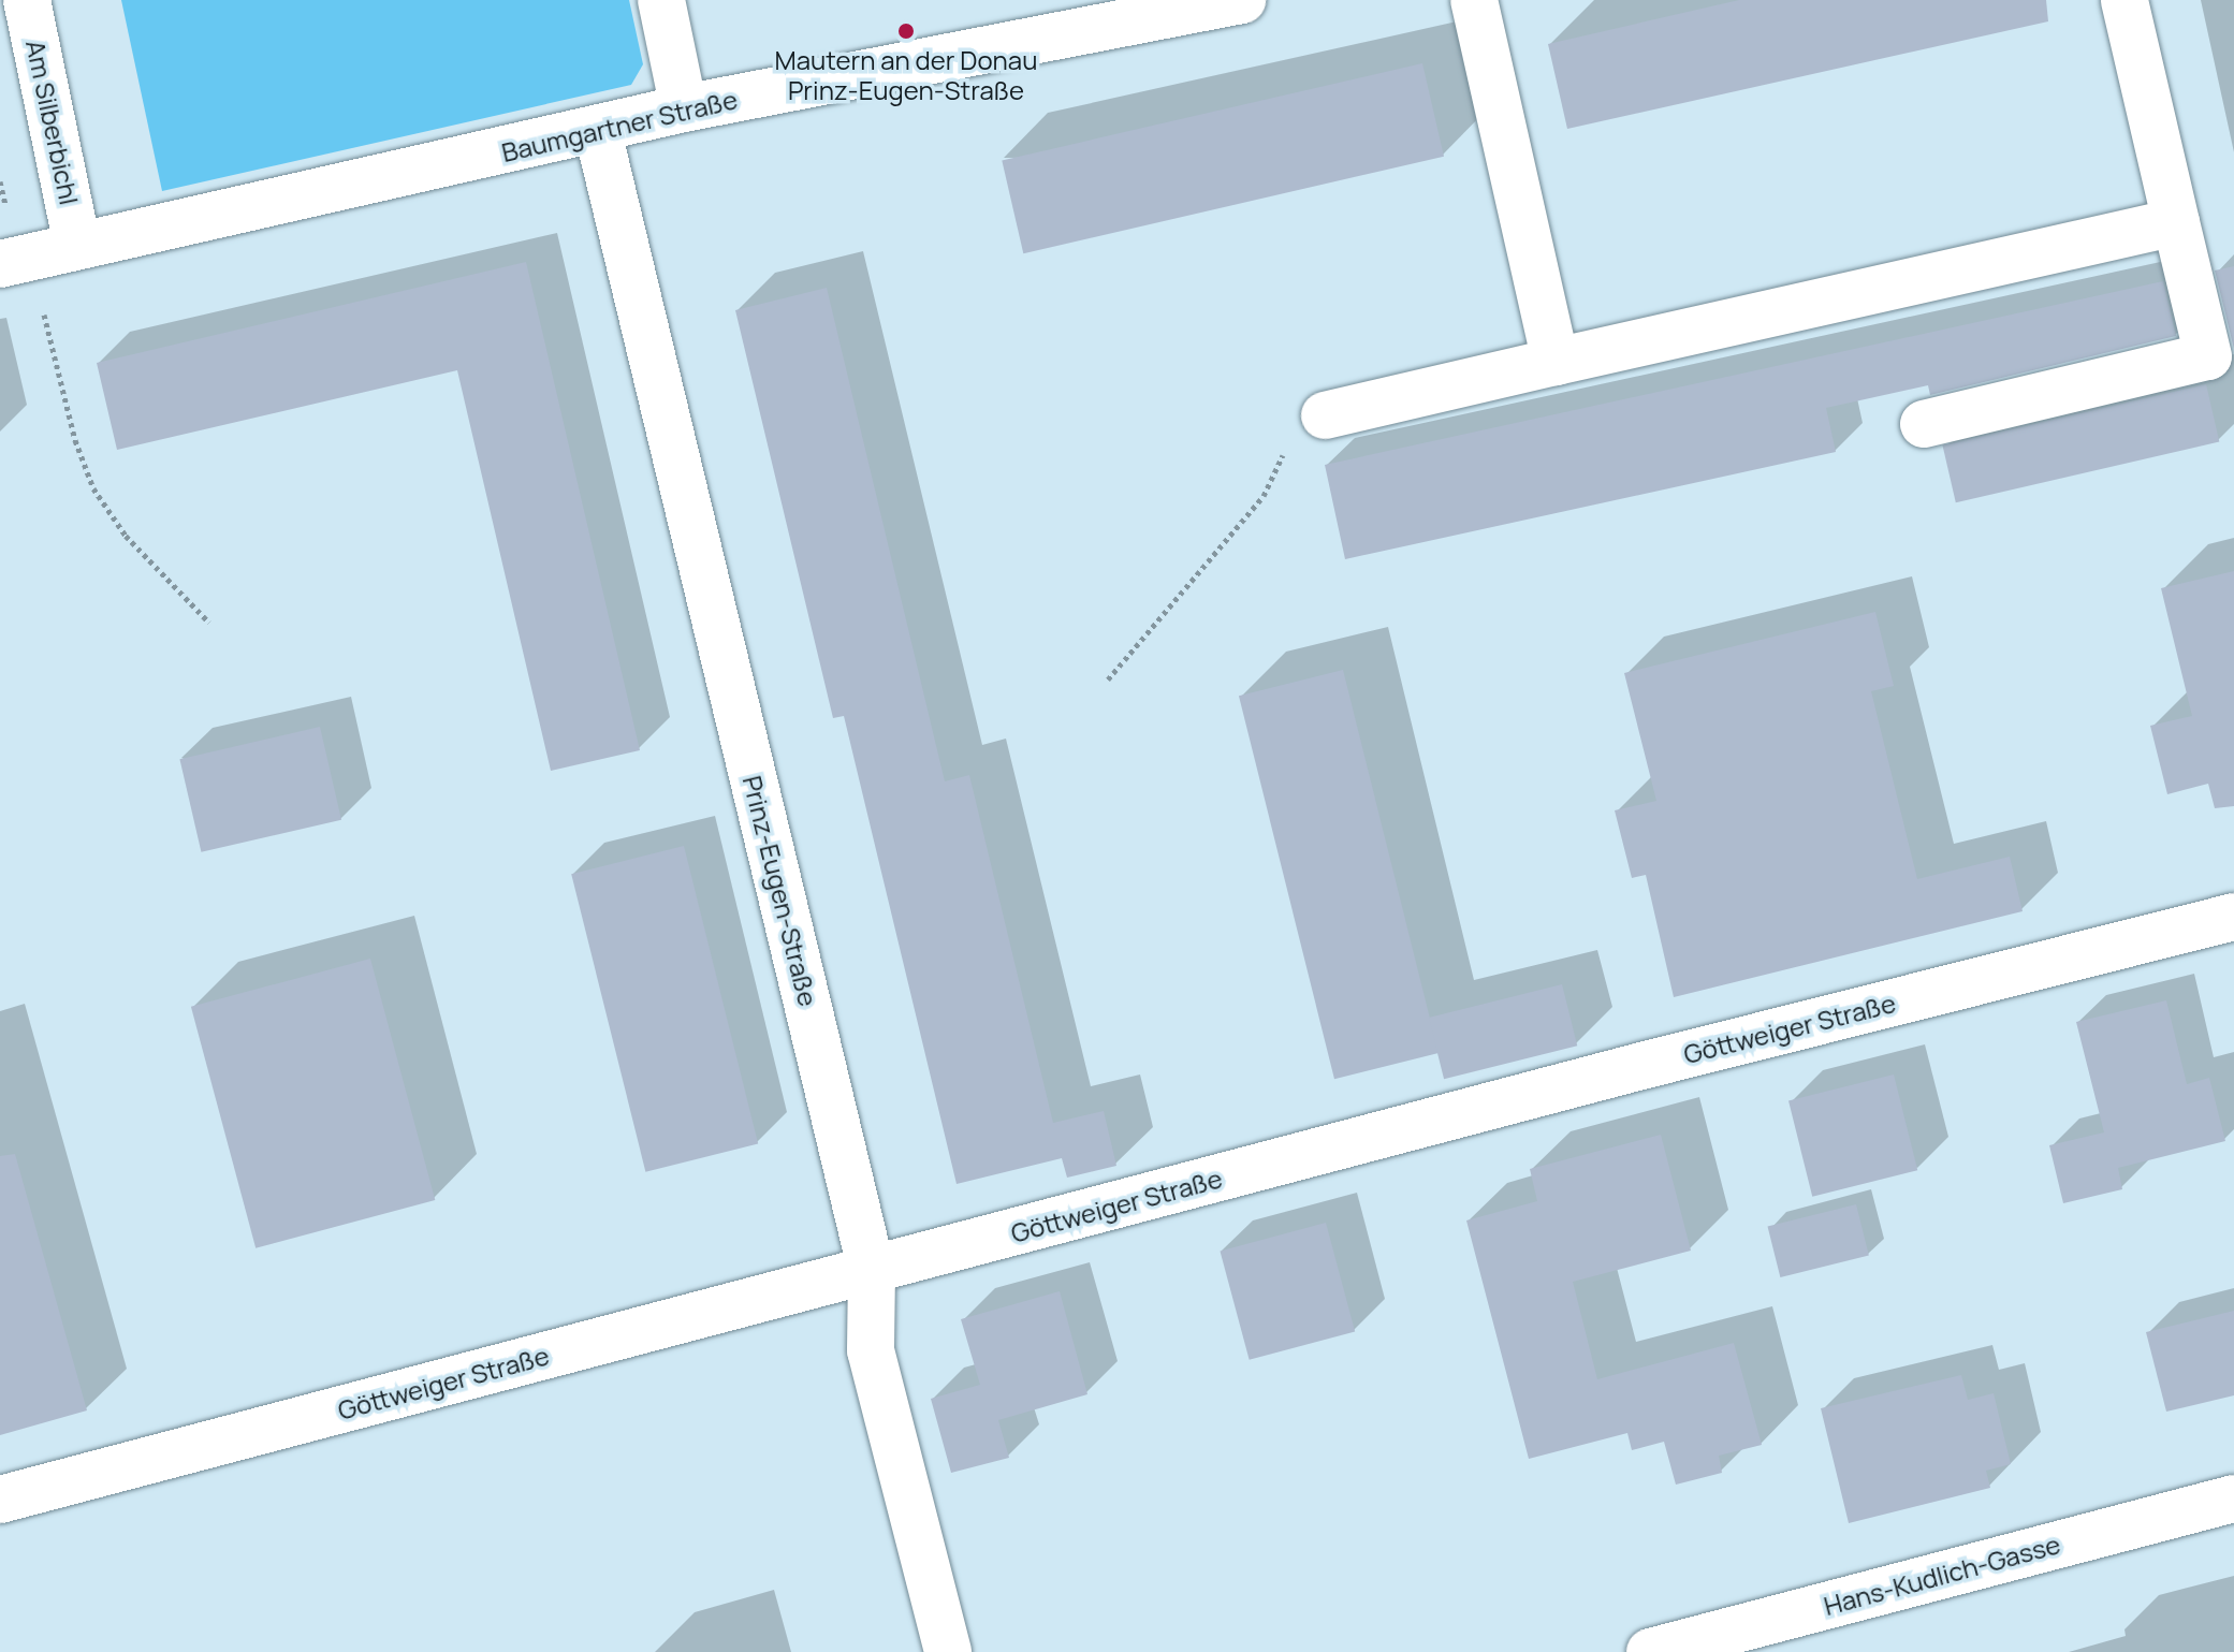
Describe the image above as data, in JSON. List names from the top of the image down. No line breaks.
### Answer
{"streets":{"street":["Am Silberbichl","Baumgartner Straße","Prinz-Eugen-Straße","Göttweiger Straße","Hans-Kudlich-Gasse"]},"crossings":[["Am Silberbichl","Baumgartner Straße"],["Baumgartner Straße","Prinz-Eugen-Straße"],["Prinz-Eugen-Straße","Göttweiger Straße"]],"places":["Mautern an der Donau Prinz-Eugen-Straße"]}
